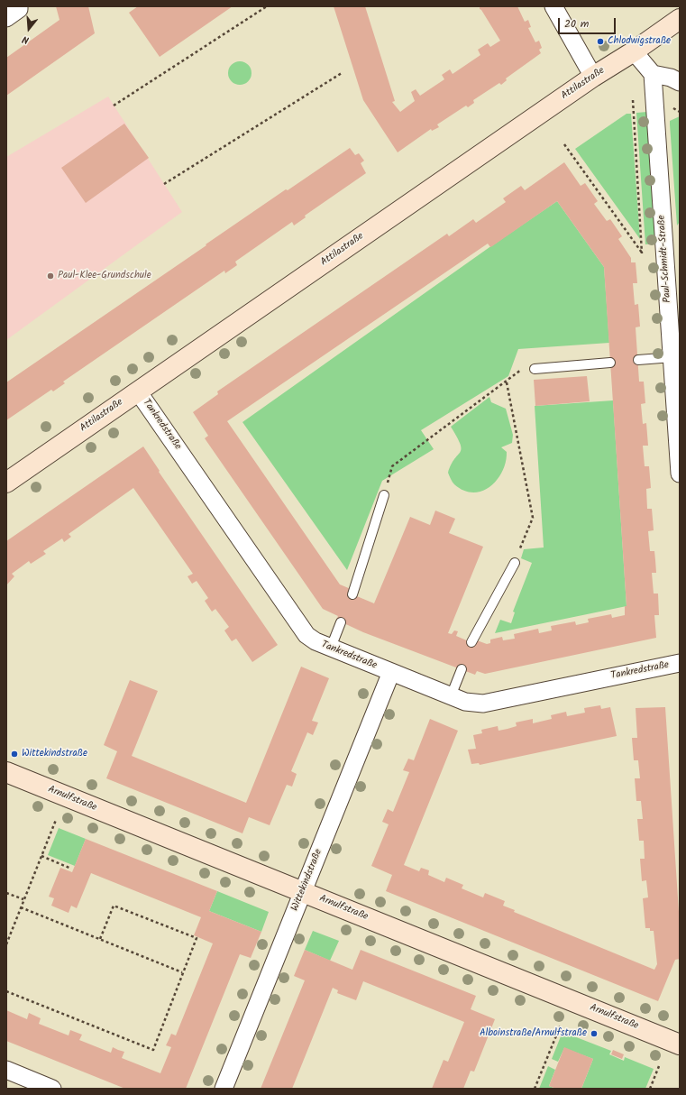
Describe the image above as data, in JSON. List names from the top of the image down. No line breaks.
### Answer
{"streets":{"main road":["Attilastraße","Arnulfstraße"],"street":["Paul-Schmidt-Straße","Tankredstraße","Wittekindstraße"]},"crossings":[["Attilastraße","Tankredstraße"],["Tankredstraße","Wittekindstraße"],["Arnulfstraße","Wittekindstraße"]],"places":["Chlodwigstraße","Paul-Klee-Grundschule","Wittekindstraße","Alboinstraße/Arnulfstraße"],"scale_bar":"20 m","north":"bottom"}
